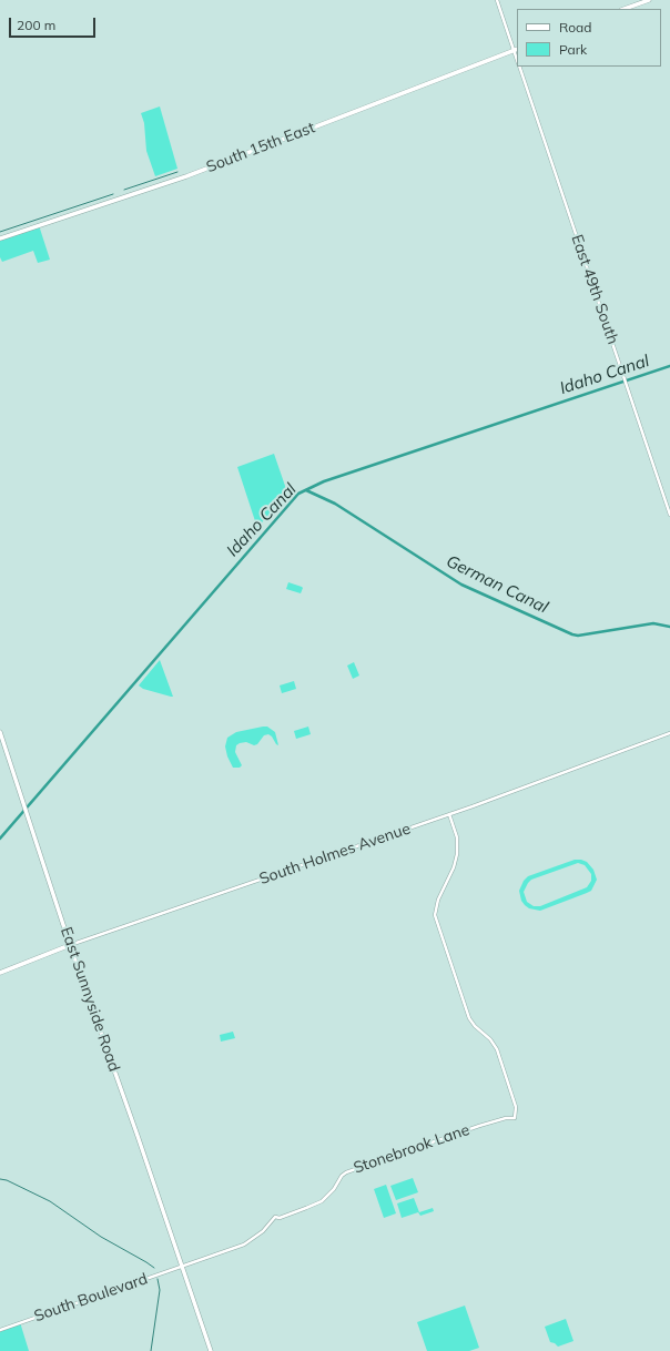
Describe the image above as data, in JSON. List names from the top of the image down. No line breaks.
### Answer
{"streets":{"main road":["South 15th East","South Holmes Avenue","East Sunnyside Road"],"street":["East 49th South","Stonebrook Lane","South Boulevard"]},"crossings":[["South 15th East","East 49th South"],["South Holmes Avenue","East Sunnyside Road"],["South Holmes Avenue","Stonebrook Lane"],["East Sunnyside Road","Stonebrook Lane"],["East Sunnyside Road","South Boulevard"],["Stonebrook Lane","South Boulevard"]],"water":["Idaho Canal","German Canal"],"legend":["Road","Park"],"scale_bar":"200 m"}
